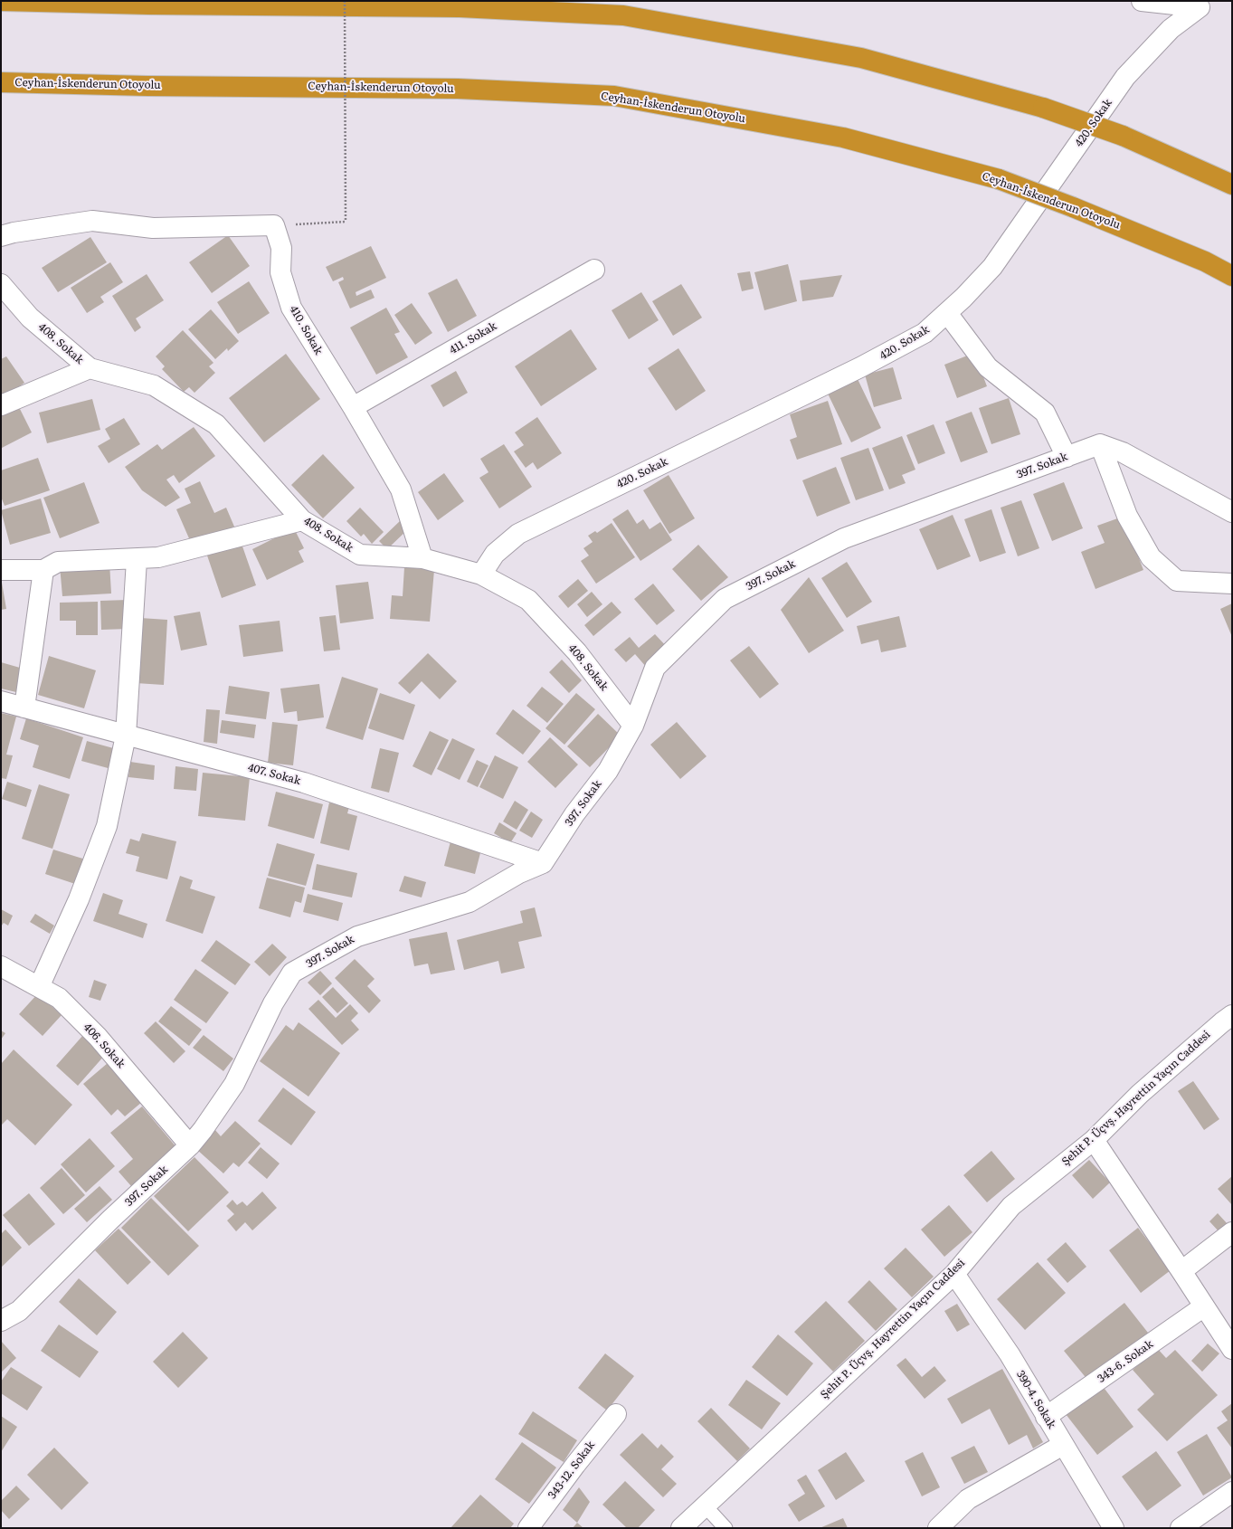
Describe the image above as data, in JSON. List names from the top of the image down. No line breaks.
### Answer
{"streets":{"highway":["Ceyhan-İskenderun Otoyolu"],"street":["420. Sokak","410. Sokak","411. Sokak","408. Sokak","397. Sokak","407. Sokak","406. Sokak","Şehit P. Üçvş. Hayrettin Yaçın Caddesi","343-6. Sokak","390-4. Sokak","343-12. Sokak"]},"crossings":[["420. Sokak","408. Sokak"],["410. Sokak","411. Sokak"],["410. Sokak","408. Sokak"],["408. Sokak","397. Sokak"],["397. Sokak","407. Sokak"],["397. Sokak","406. Sokak"],["Şehit P. Üçvş. Hayrettin Yaçın Caddesi","390-4. Sokak"],["343-6. Sokak","390-4. Sokak"]]}
